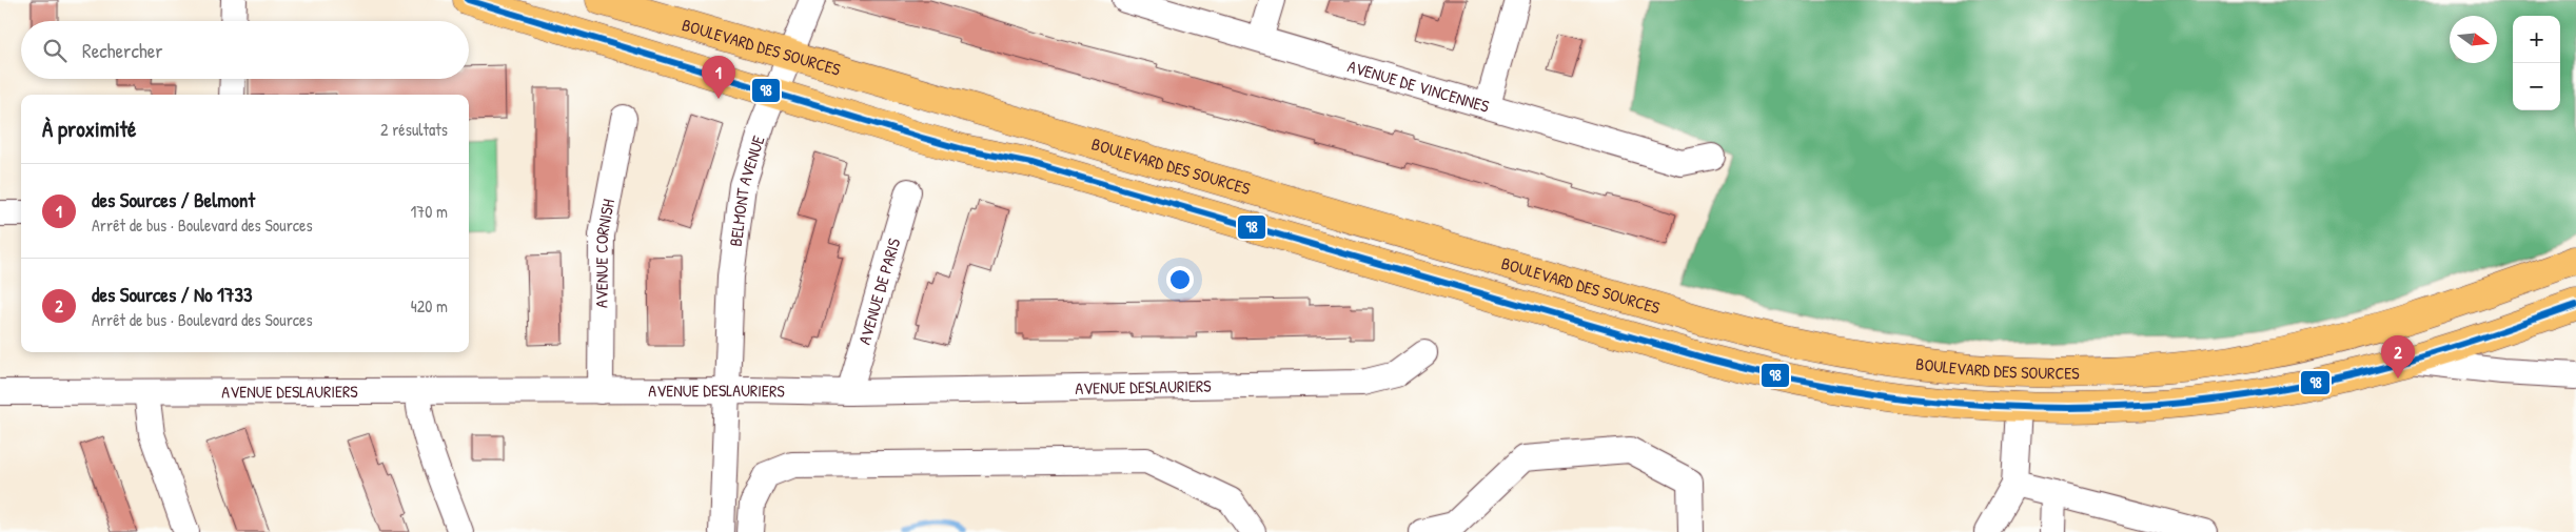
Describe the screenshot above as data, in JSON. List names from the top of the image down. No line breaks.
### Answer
{"streets":{"main road":["BOULEVARD DES SOURCES"],"street":["AVENUE DE VINCENNES","BELMONT AVENUE","AVENUE CORNISH","AVENUE DE PARIS","AVENUE DESLAURIERS"]},"crossings":[["BOULEVARD DES SOURCES","BELMONT AVENUE"],["BELMONT AVENUE","AVENUE DESLAURIERS"],["AVENUE CORNISH","AVENUE DESLAURIERS"],["AVENUE DE PARIS","AVENUE DESLAURIERS"]],"lines":["transit line 98"],"north":"right","page":{"map_buttons":["+","−"],"search":"Rechercher","pins":["1","2"],"heading":["À proximité","2 résultats"],"list":[{"mark":"1","name":"des Sources / Belmont","note":"Arrêt de bus · Boulevard des Sources","value":"170 m"},{"mark":"2","name":"des Sources / No 1733","note":"Arrêt de bus · Boulevard des Sources","value":"420 m"}]}}
